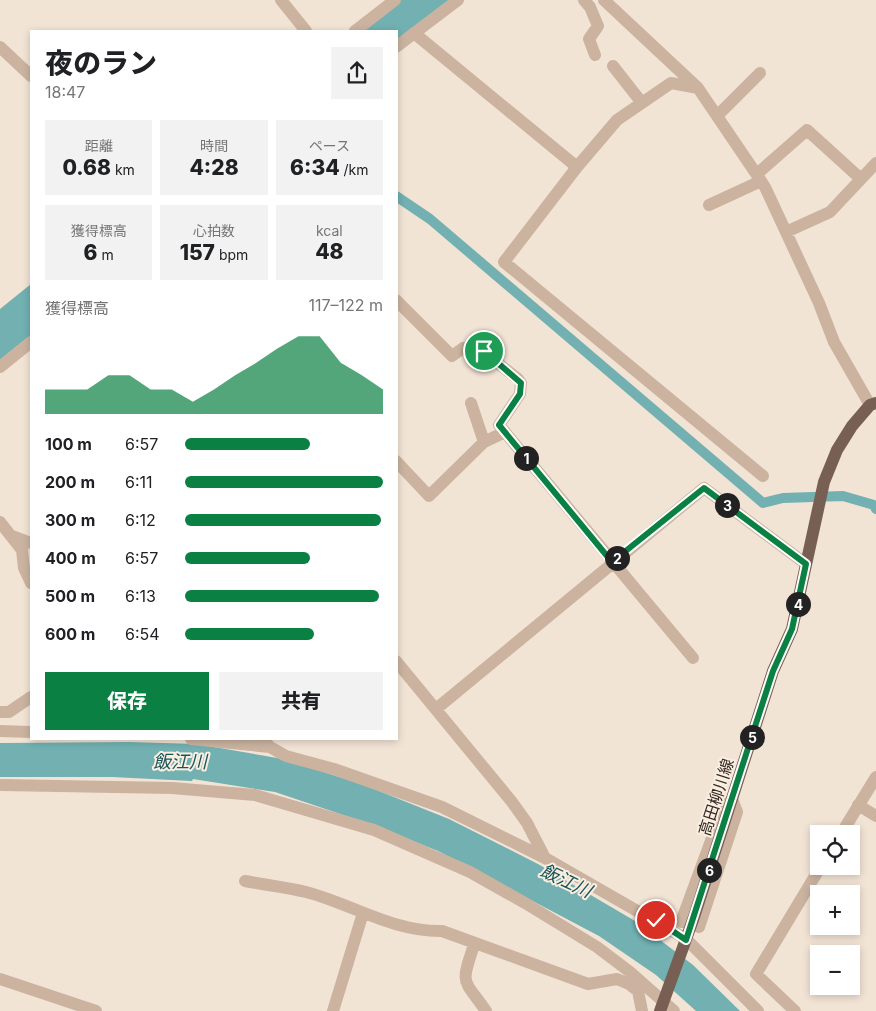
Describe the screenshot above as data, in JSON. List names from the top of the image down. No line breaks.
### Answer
{"streets":{"main road":["高田柳川線"]},"water":["飯江川"],"page":{"heading":["夜のラン","18:47"],"stats":[["距離","0.68 km"],["時間","4:28"],["ペース","6:34 /km"],["獲得標高","6 m"],["心拍数","157 bpm"],["kcal","48"]],"chart":["獲得標高","117–122 m"],"list":[{"name":"100 m","note":"6:57"},{"name":"200 m","note":"6:11"},{"name":"300 m","note":"6:12"},{"name":"400 m","note":"6:57"},{"name":"500 m","note":"6:13"},{"name":"600 m","note":"6:54"}],"pins":["1","3","2","4","5","6"],"buttons":["保存","共有"],"map_buttons":["+","−"]}}
